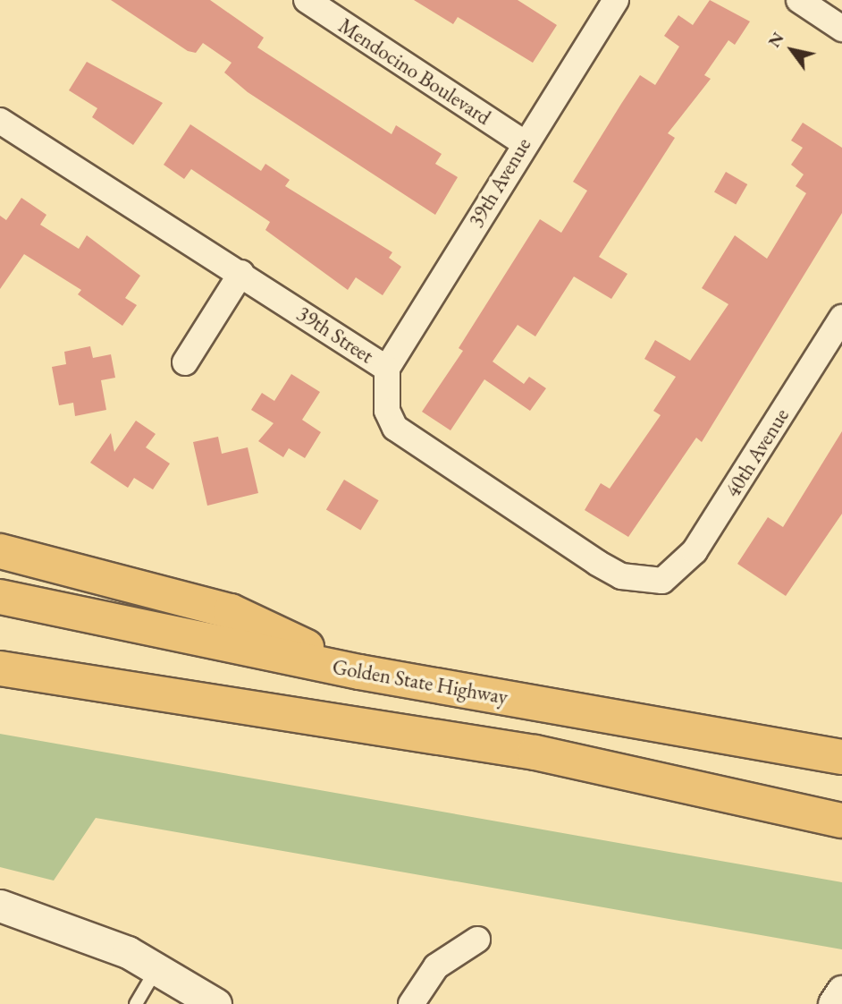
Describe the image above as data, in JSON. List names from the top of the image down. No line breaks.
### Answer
{"streets":{"highway":["Golden State Highway"],"street":["Mendocino Boulevard","39th Avenue","39th Street","40th Avenue"]},"crossings":[["Mendocino Boulevard","39th Avenue"],["39th Avenue","39th Street"],["39th Street","40th Avenue"]],"north":"top left"}
